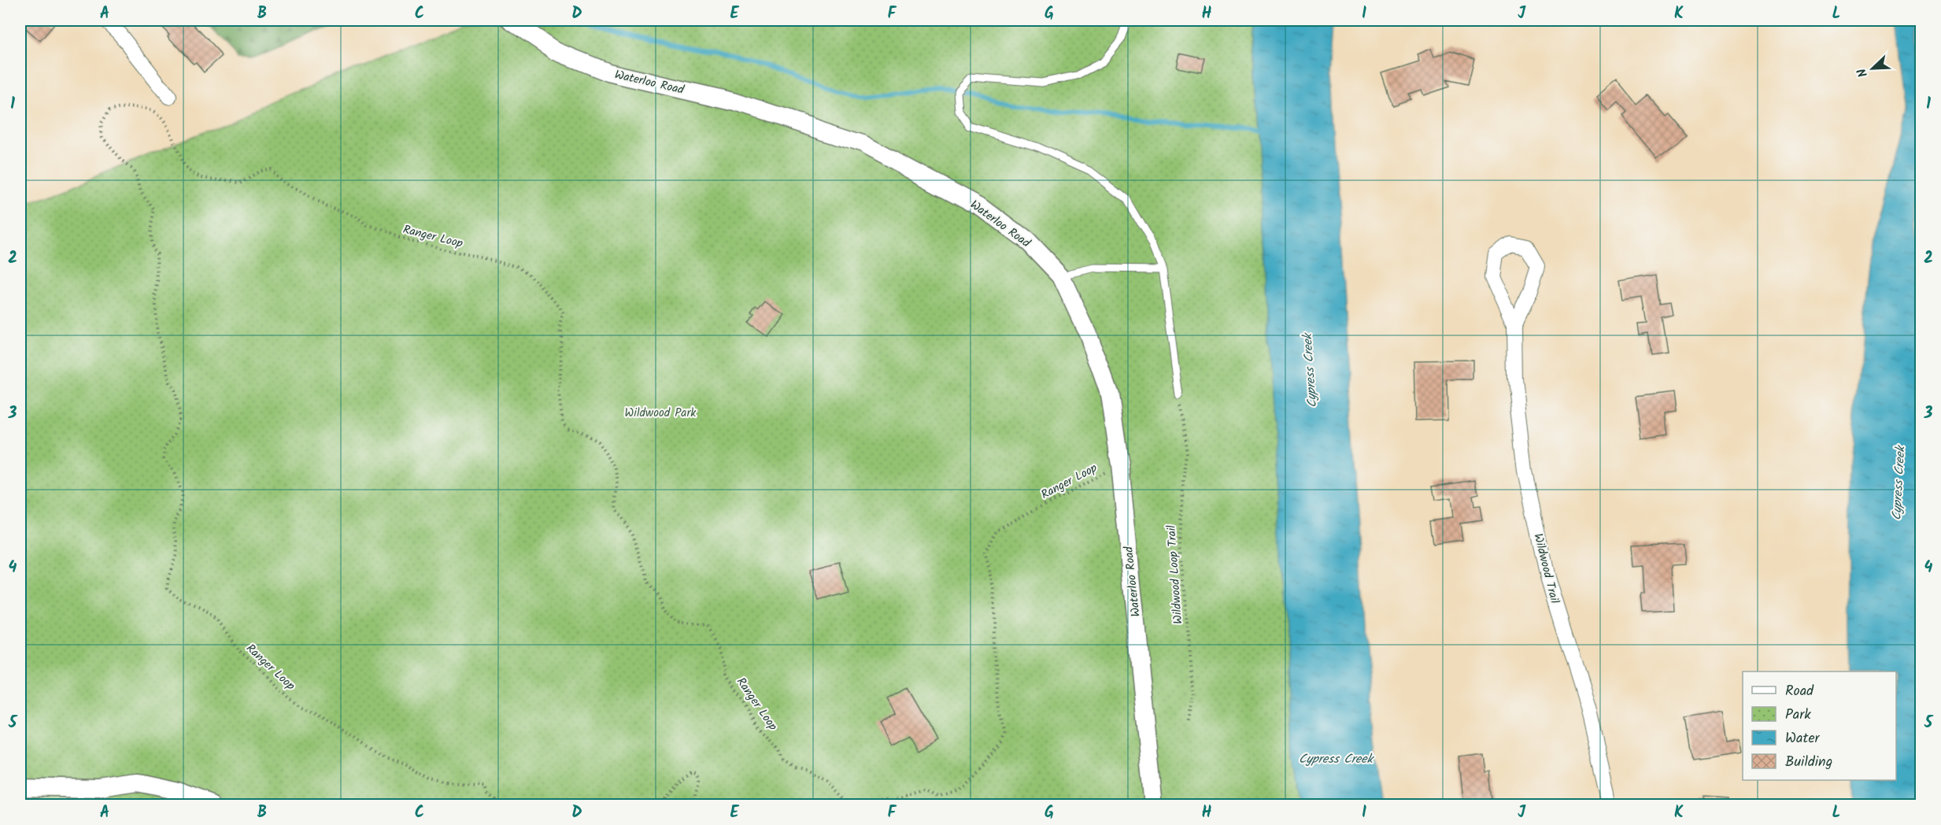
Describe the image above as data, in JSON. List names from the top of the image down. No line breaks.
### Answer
{"streets":{"street":["Waterloo Road","Wildwood Trail"],"path":["Ranger Loop","Wildwood Loop Trail"]},"crossings":[["Waterloo Road","Ranger Loop"]],"water":["Cypress Creek"],"parks":["Wildwood Park"],"legend":["Road","Park","Water","Building"],"north":"bottom left","grid":{"columns":["A","B","C","D","E","F","G","H","I","J","K","L"],"rows":["1","2","3","4","5"]}}
